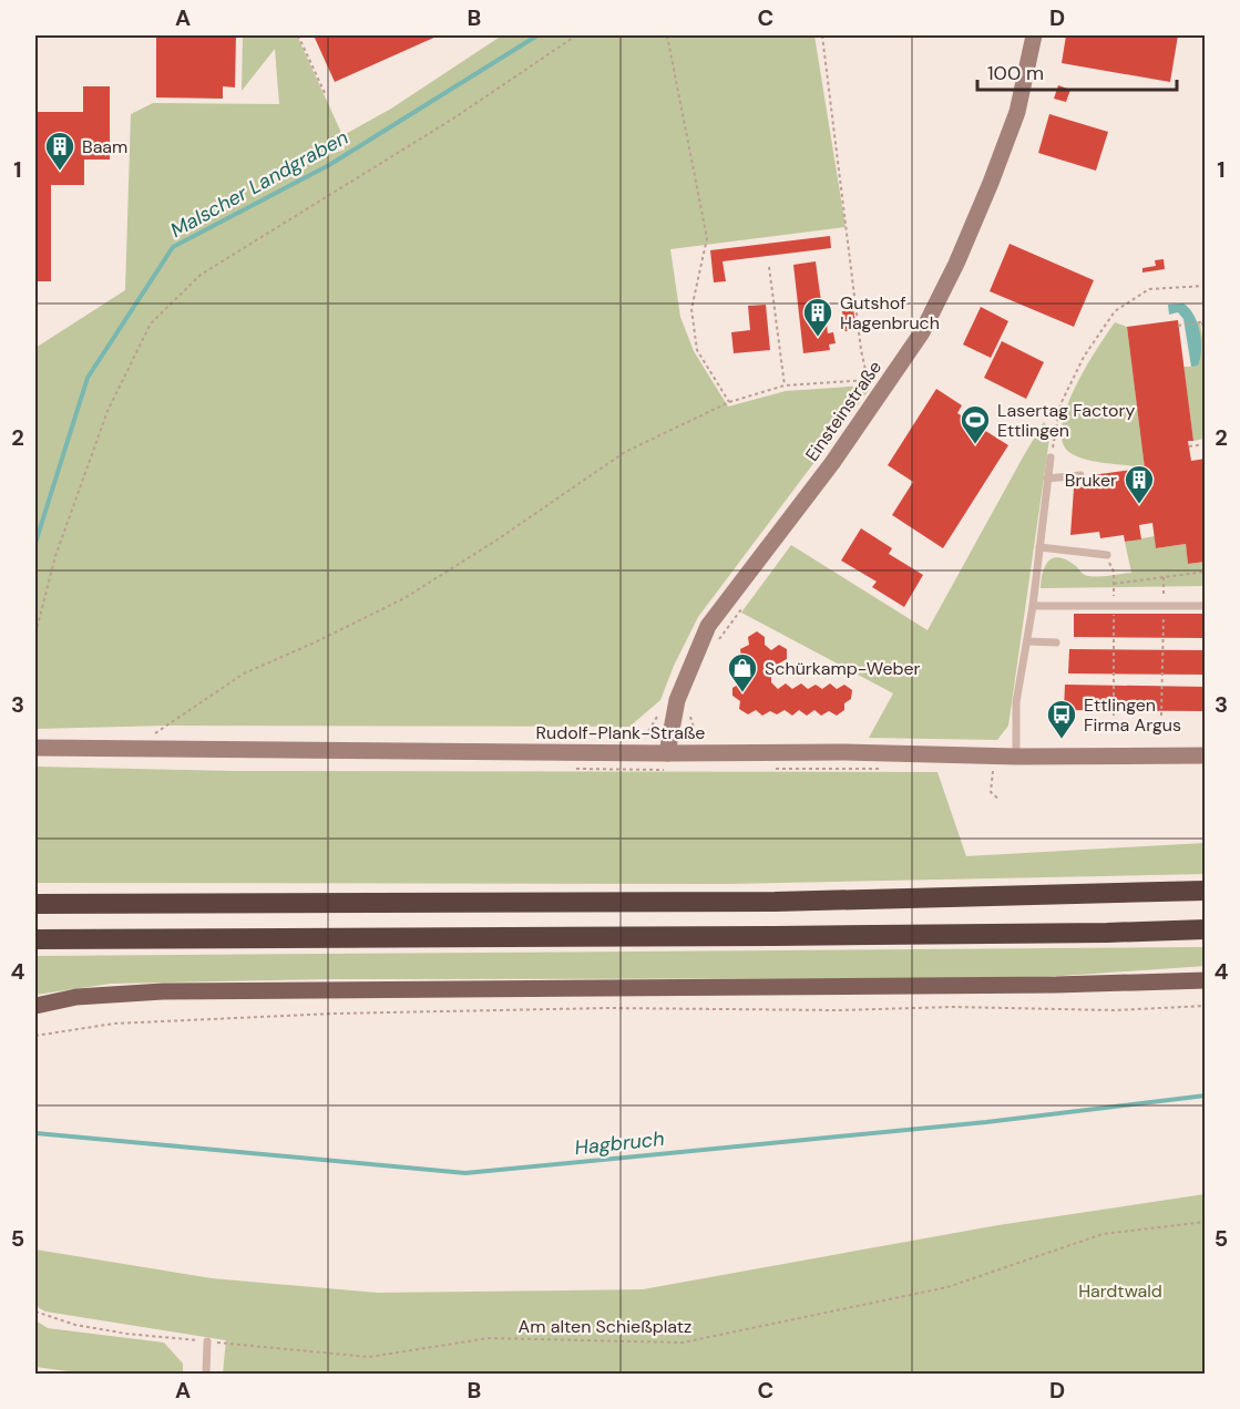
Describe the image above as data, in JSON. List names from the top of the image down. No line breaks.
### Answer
{"streets":{"main road":["Einsteinstraße","Rudolf-Plank-Straße"],"path":["Am alten Schießplatz"]},"crossings":[["Einsteinstraße","Rudolf-Plank-Straße"]],"water":["Malscher Landgraben","Hagbruch"],"parks":["Hardtwald"],"places":{"building":["Baam","Gutshof Hagenbruch","Bruker"],"sports":["Lasertag Factory Ettlingen"],"shop":["Schürkamp-Weber"],"bus stop":["Ettlingen Firma Argus"]},"scale_bar":"100 m","grid":{"columns":["A","B","C","D"],"rows":["1","2","3","4","5"]}}
